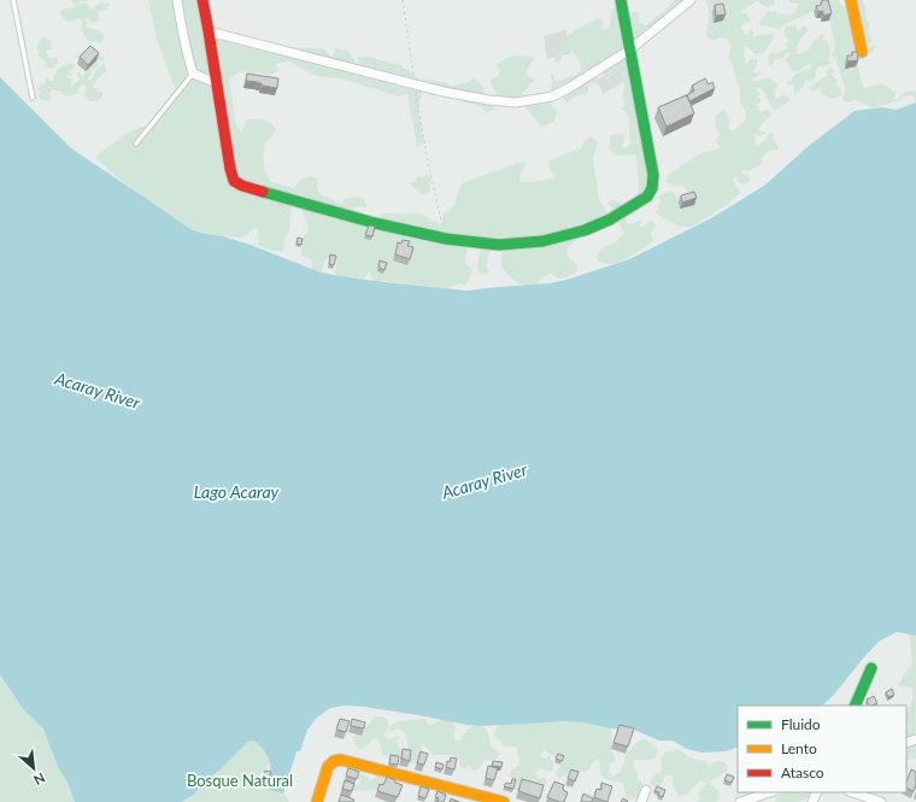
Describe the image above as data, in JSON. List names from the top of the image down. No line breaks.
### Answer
{"water":["Acaray River","Lago Acaray"],"parks":["Bosque Natural"],"legend":["Fluido","Lento","Atasco"],"north":"bottom right"}
